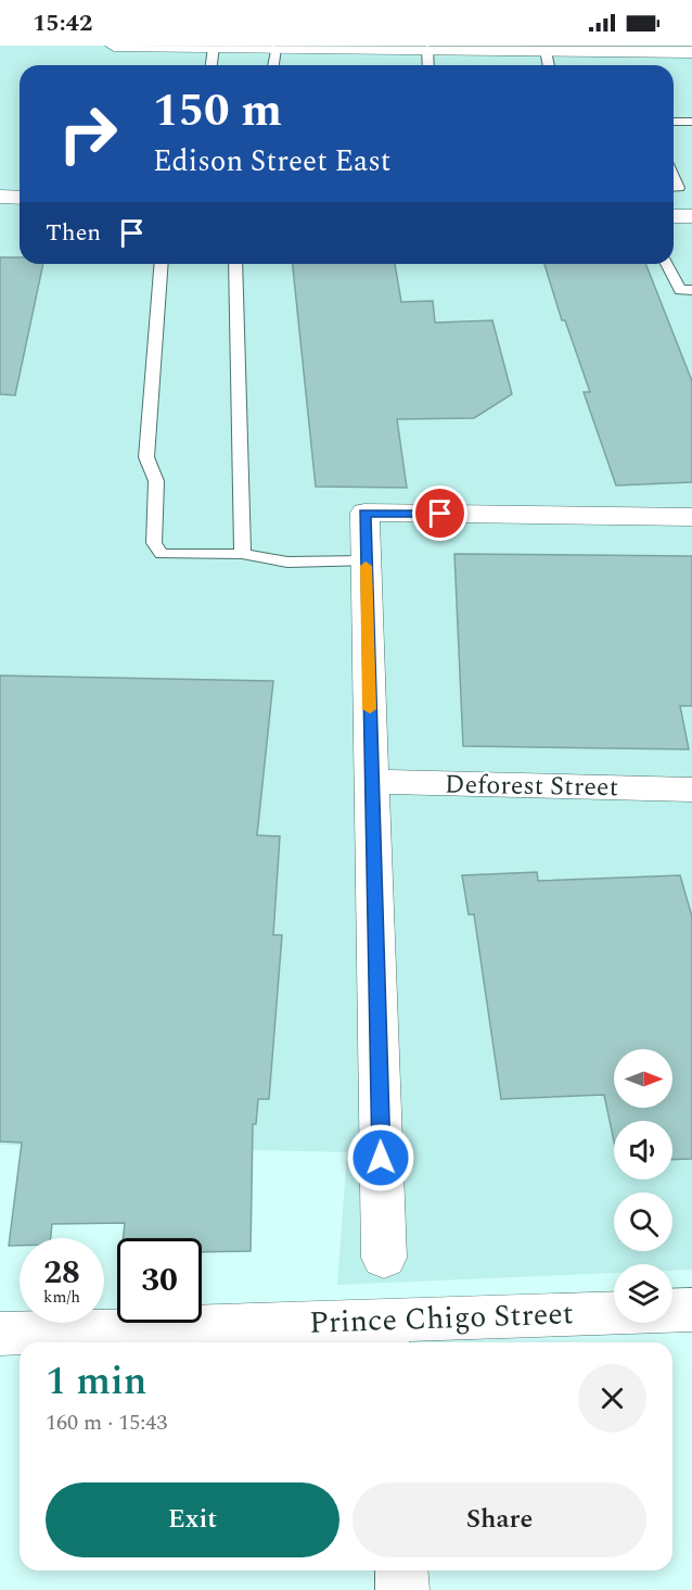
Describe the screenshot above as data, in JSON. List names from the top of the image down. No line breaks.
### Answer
{"streets":{"street":["Deforest Street","Prince Chigo Street"]},"north":"right","page":{"status":"15:42","turn":["150 m","Edison Street East"],"then":"Then","speed":"28 km/h","limit":"30","heading":["1 min","160 m · 15:43"],"buttons":["Exit","Share"]}}
